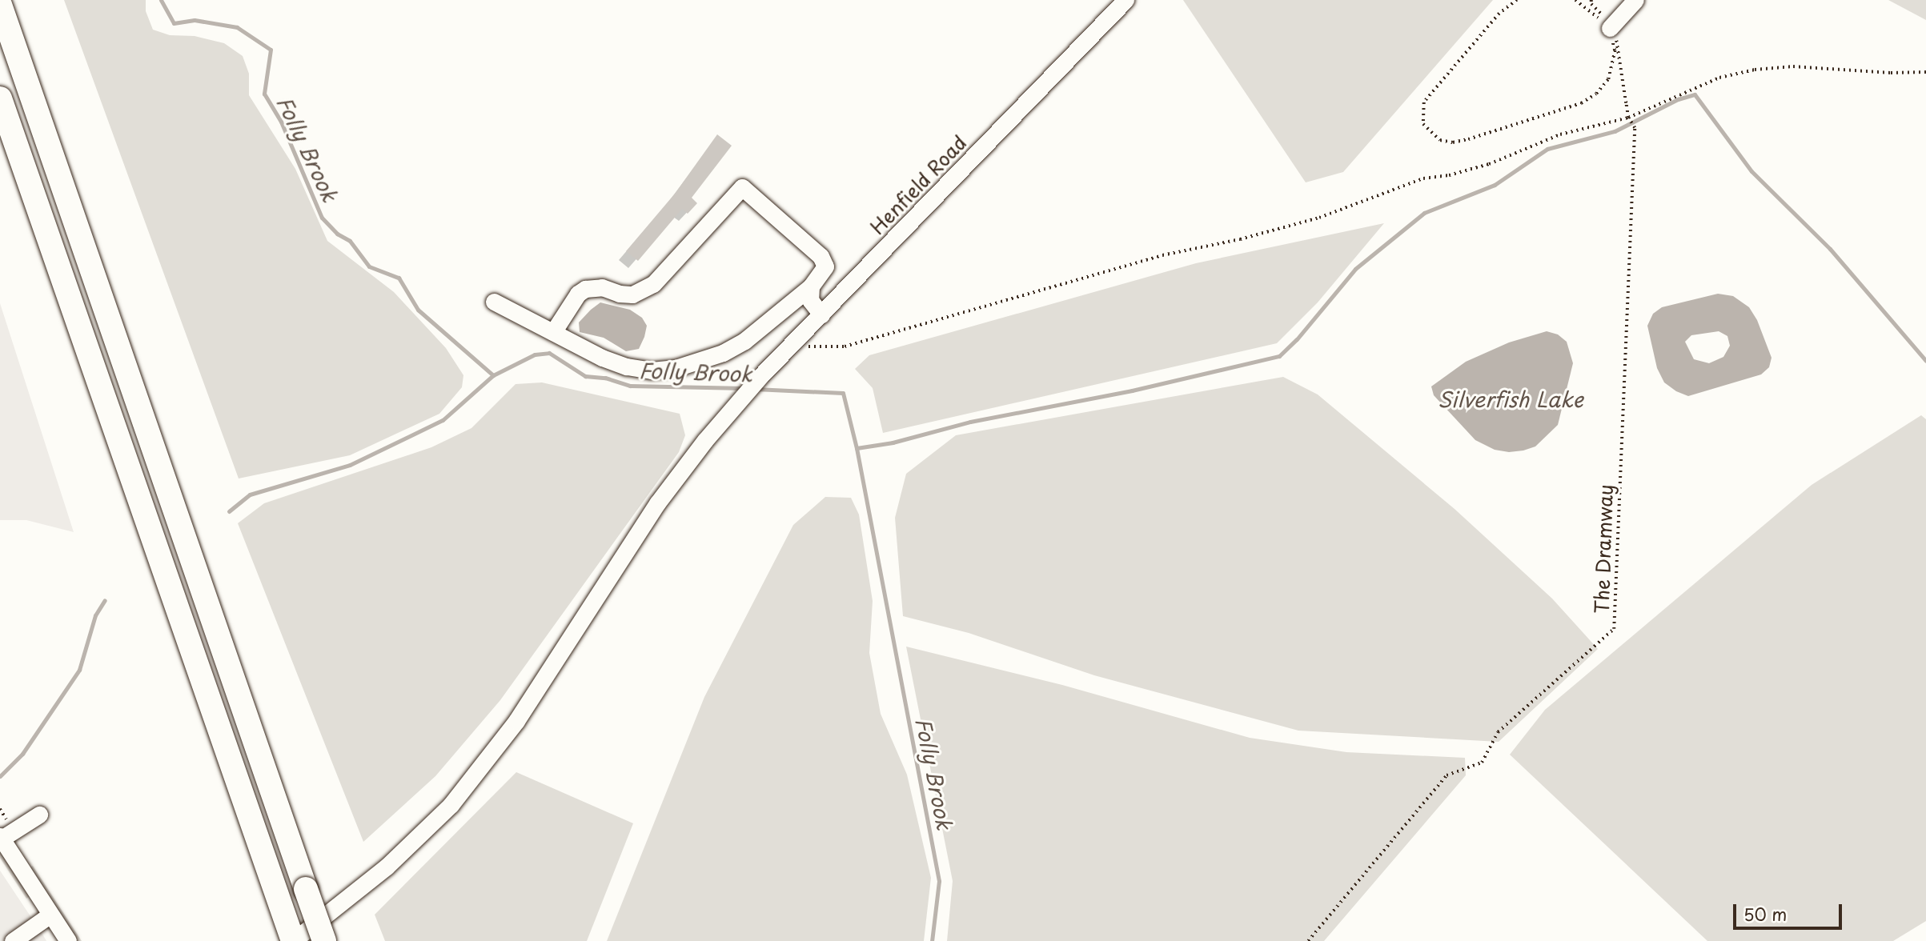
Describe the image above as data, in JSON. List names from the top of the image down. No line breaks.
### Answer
{"streets":{"street":["Henfield Road"],"path":["The Dramway"]},"water":["Folly Brook","Silverfish Lake"],"scale_bar":"50 m"}
